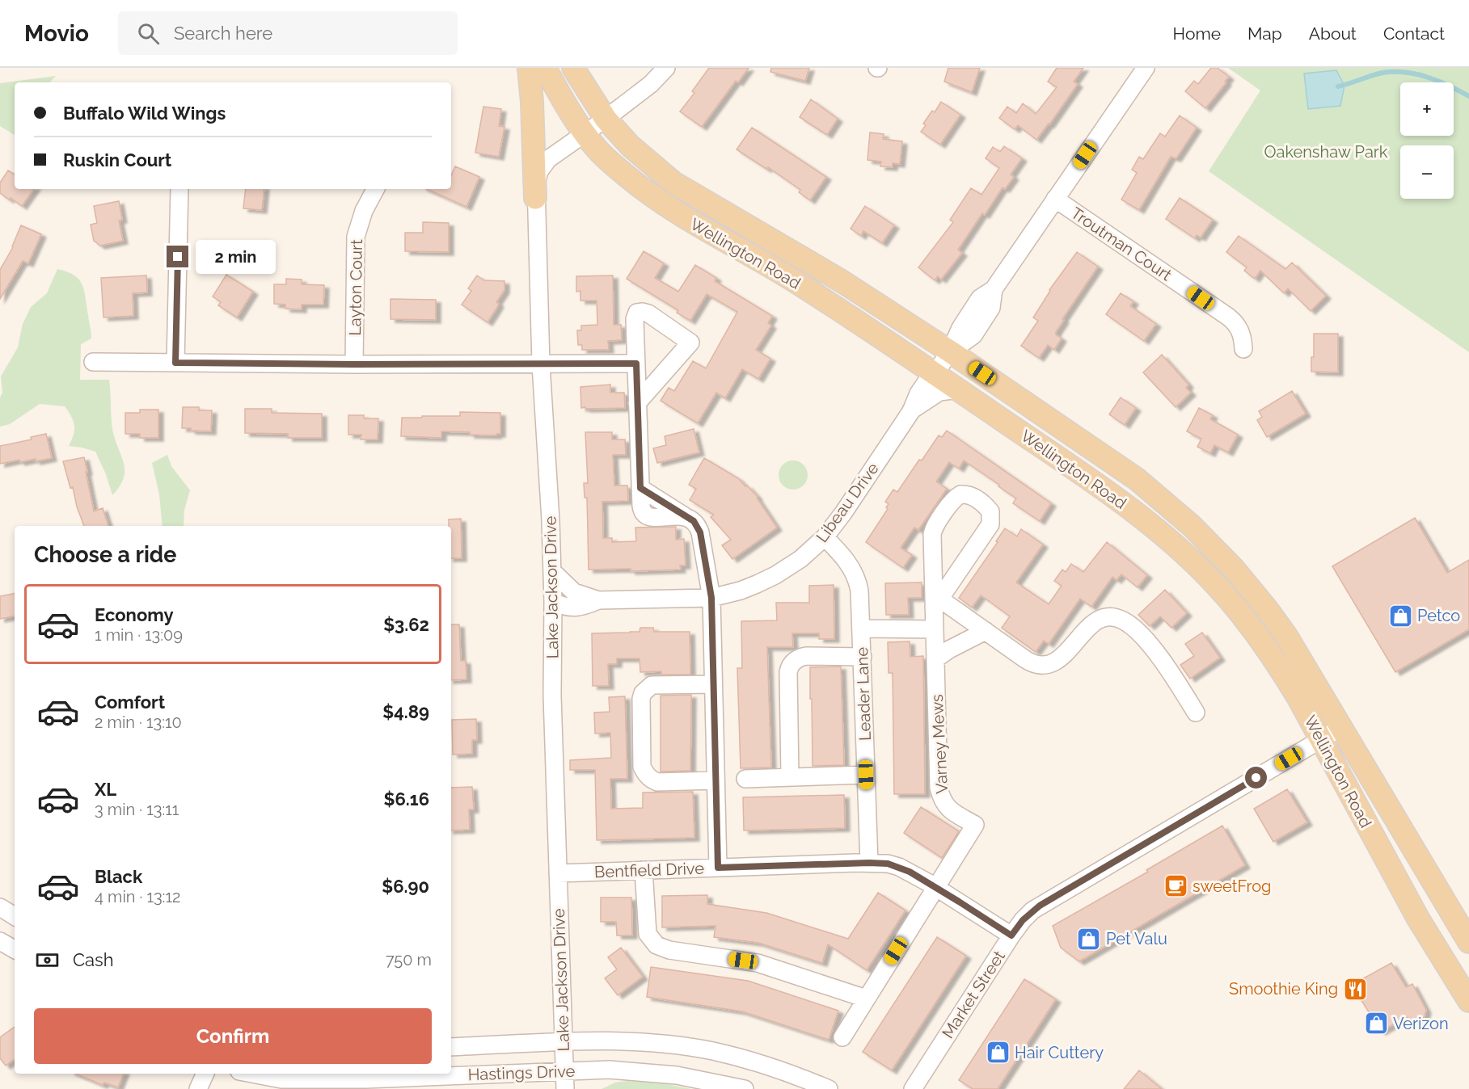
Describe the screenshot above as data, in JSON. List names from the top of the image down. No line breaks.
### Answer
{"streets":{"main road":["Wellington Road"],"street":["Troutman Court","Layton Court","Libeau Drive","Lake Jackson Drive","Leader Lane","Varney Mews","Bentfield Drive","Market Street","Hastings Drive"]},"crossings":[["Troutman Court","Libeau Drive"],["Wellington Road","Libeau Drive"],["Wellington Road","Lake Jackson Drive"],["Wellington Road","Market Street"],["Libeau Drive","Lake Jackson Drive"],["Libeau Drive","Leader Lane"],["Lake Jackson Drive","Bentfield Drive"],["Lake Jackson Drive","Hastings Drive"],["Leader Lane","Bentfield Drive"],["Varney Mews","Bentfield Drive"],["Bentfield Drive","Market Street"]],"parks":["Oakenshaw Park"],"places":{"shop":["Petco","Pet Valu","Verizon","Hair Cuttery"],"cafe":["sweetFrog"],"restaurant":["Smoothie King"]},"page":{"header":"Movio","search":"Search here","nav":["Home","Map","About","Contact"],"map_buttons":["+","−"],"banner":["Buffalo Wild Wings","Ruskin Court"],"bubble":"2 min","heading":"Choose a ride","list":[{"name":"Economy","note":"1 min · 13:09","value":"$3.62"},{"name":"Comfort","note":"2 min · 13:10","value":"$4.89"},{"name":"XL","note":"3 min · 13:11","value":"$6.16"},{"name":"Black","note":"4 min · 13:12","value":"$6.90"}],"pay":["Cash","750 m"],"buttons":"Confirm"}}
